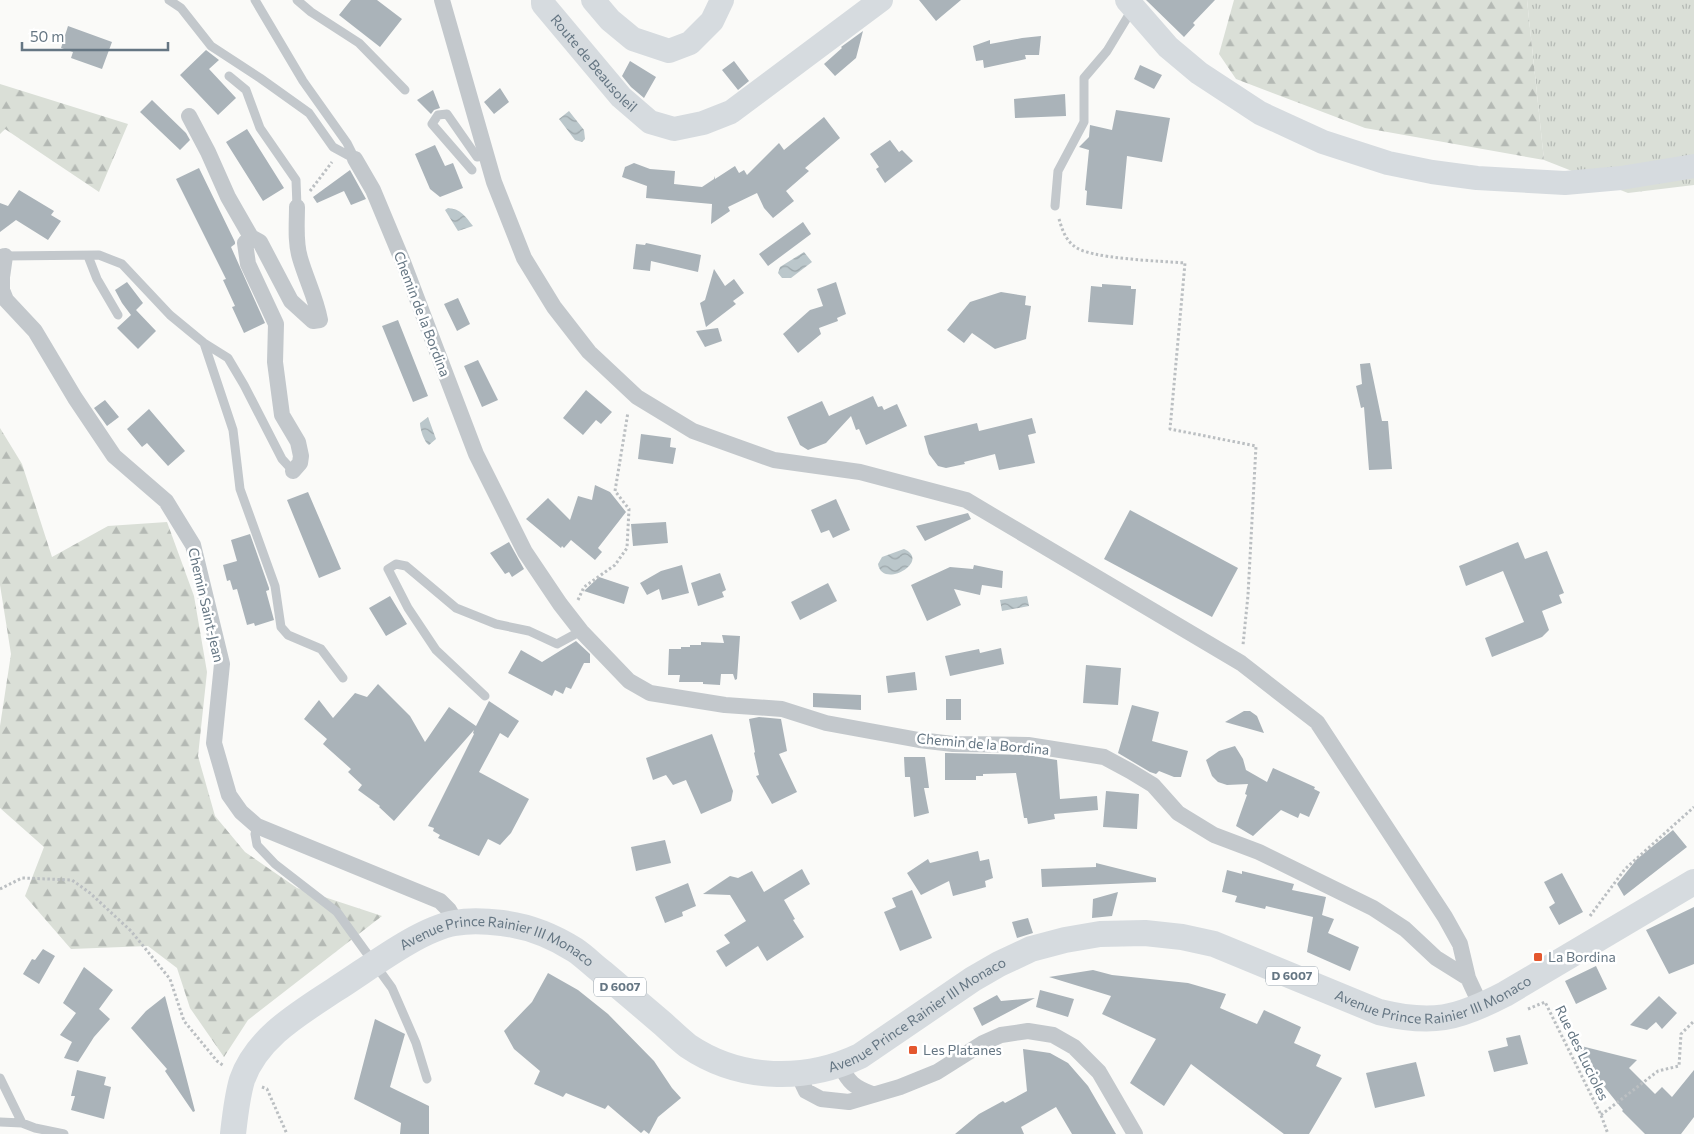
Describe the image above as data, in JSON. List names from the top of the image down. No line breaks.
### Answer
{"streets":{"main road":["Avenue Prince Rainier III Monaco","D 6007"],"street":["Route de Beausoleil","Chemin de la Bordina","Chemin Saint-Jean"],"path":["Rue des Lucioles"]},"crossings":[["Chemin Saint-Jean","Avenue Prince Rainier III Monaco"],["Avenue Prince Rainier III Monaco","Rue des Lucioles"]],"places":{"transit":["La Bordina","Les Platanes"]},"scale_bar":"50 m"}
